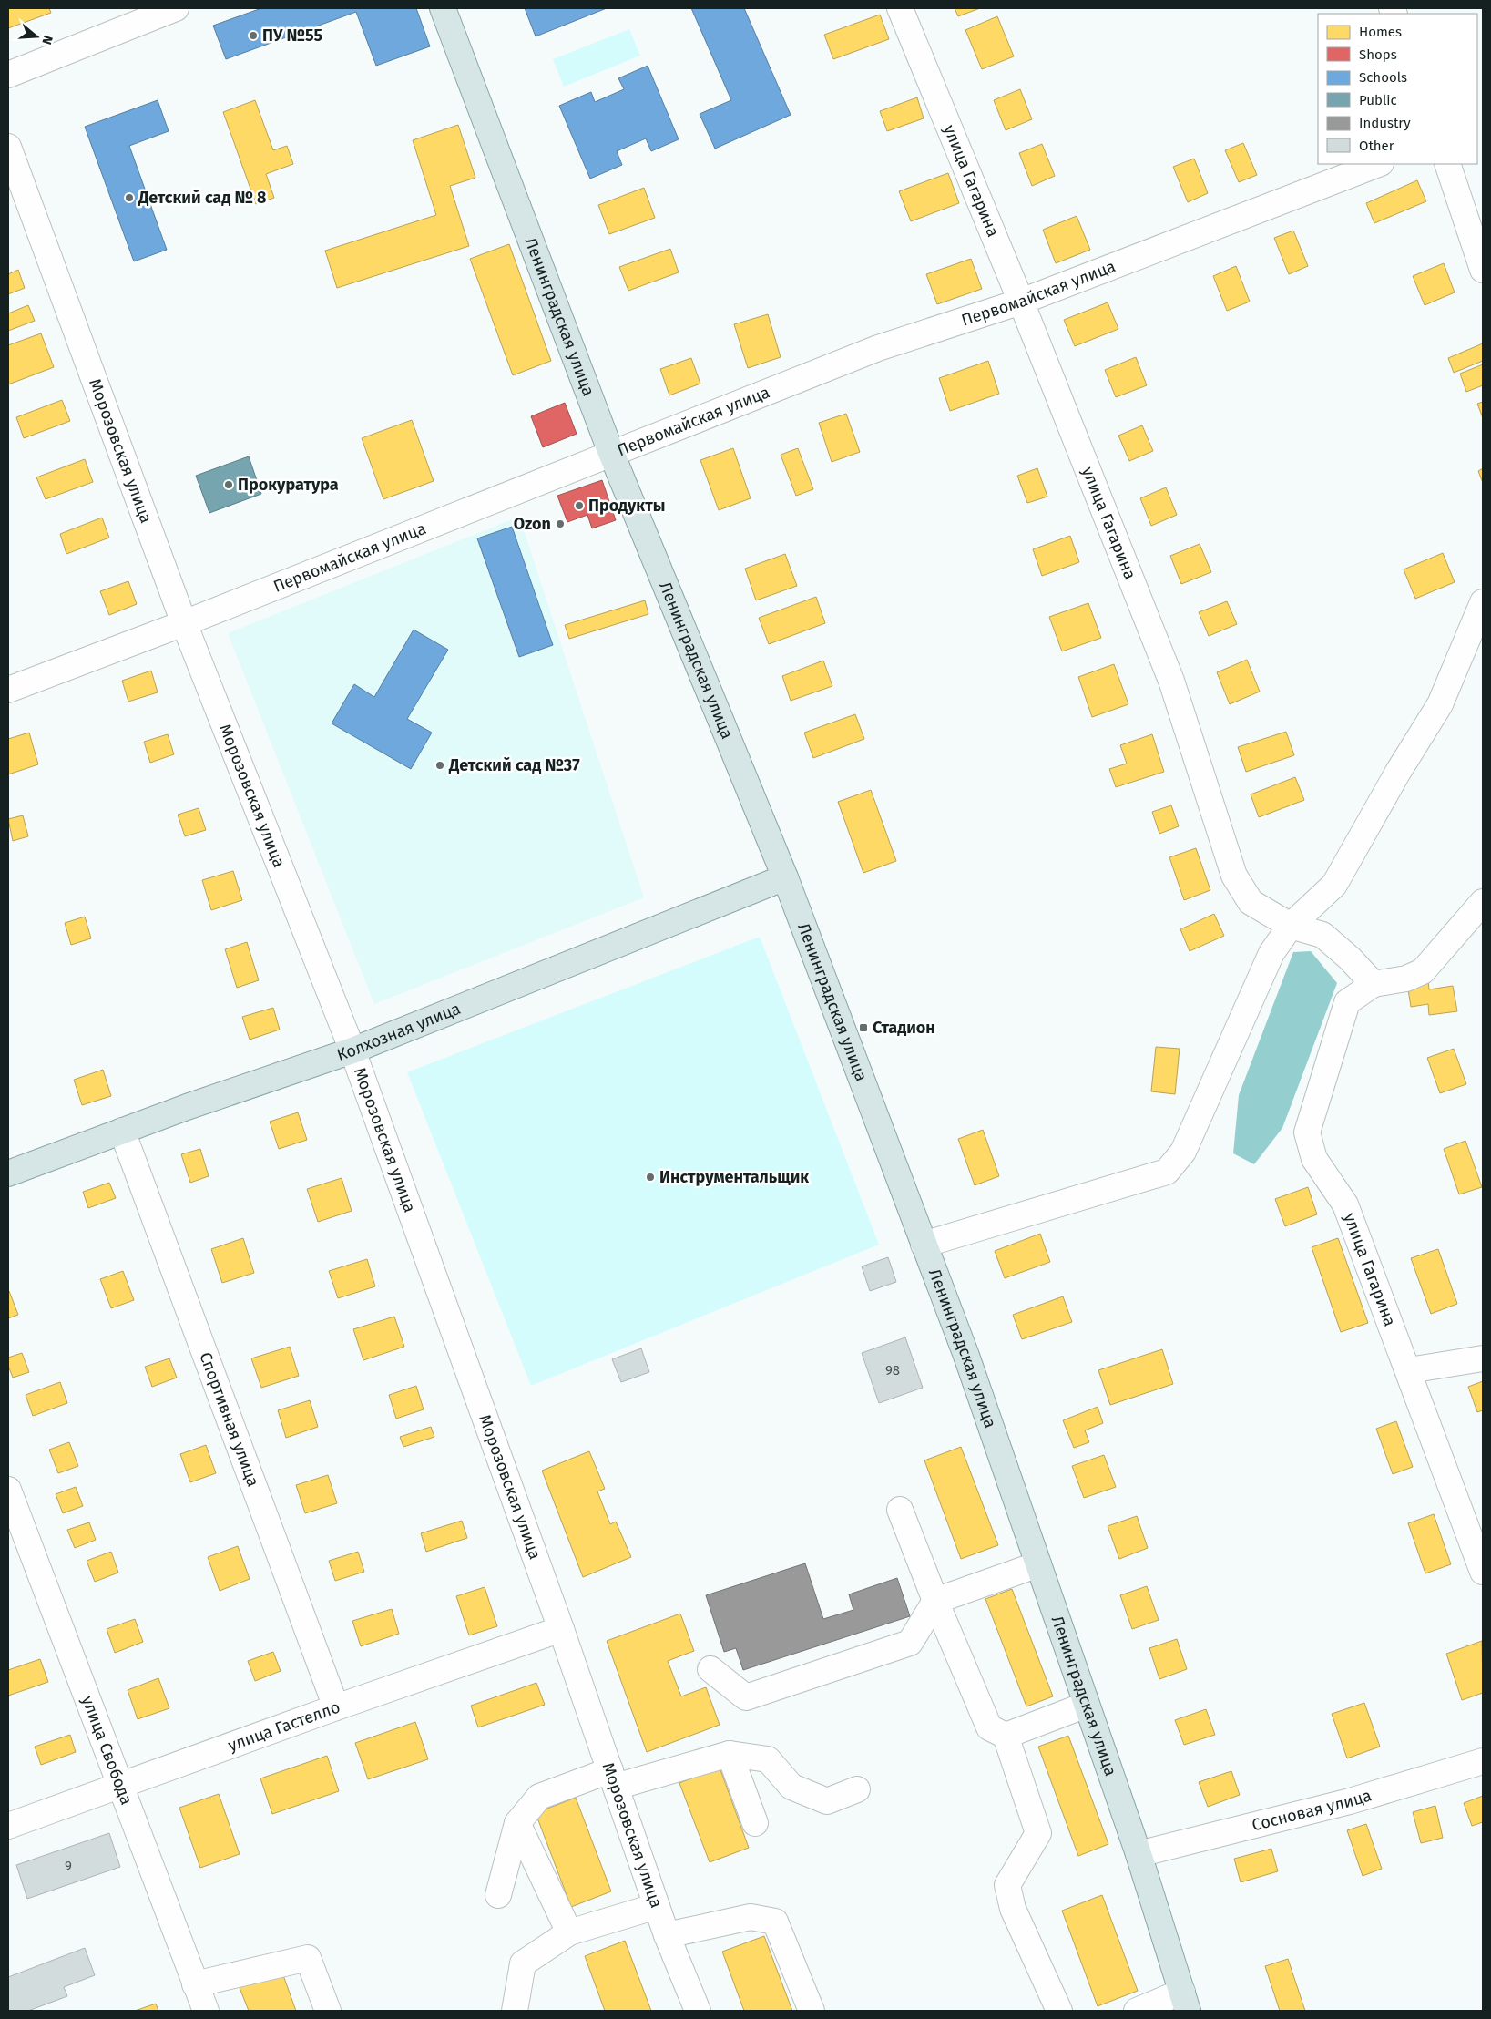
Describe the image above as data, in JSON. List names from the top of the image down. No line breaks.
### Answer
{"streets":{"main road":["Ленинградская улица","Колхозная улица"],"street":["улица Гагарина","Первомайская улица","Морозовская улица","Спортивная улица","улица Гастелло","улица Свобода","Сосновая улица"]},"crossings":[["улица Гагарина","Первомайская улица"],["Первомайская улица","Ленинградская улица"],["Первомайская улица","Морозовская улица"],["Ленинградская улица","Колхозная улица"],["Ленинградская улица","Сосновая улица"],["Морозовская улица","Колхозная улица"],["Морозовская улица","улица Гастелло"],["Колхозная улица","Спортивная улица"],["Спортивная улица","улица Гастелло"],["улица Гастелло","улица Свобода"]],"places":{"other":["ПУ №55","Детский сад № 8","Прокуратура","Продукты","Ozon","Детский сад №37","Инструментальщик"],"transit":["Стадион"]},"house_numbers":["98","9"],"legend":["Homes","Shops","Schools","Public","Industry","Other"],"north":"right"}
